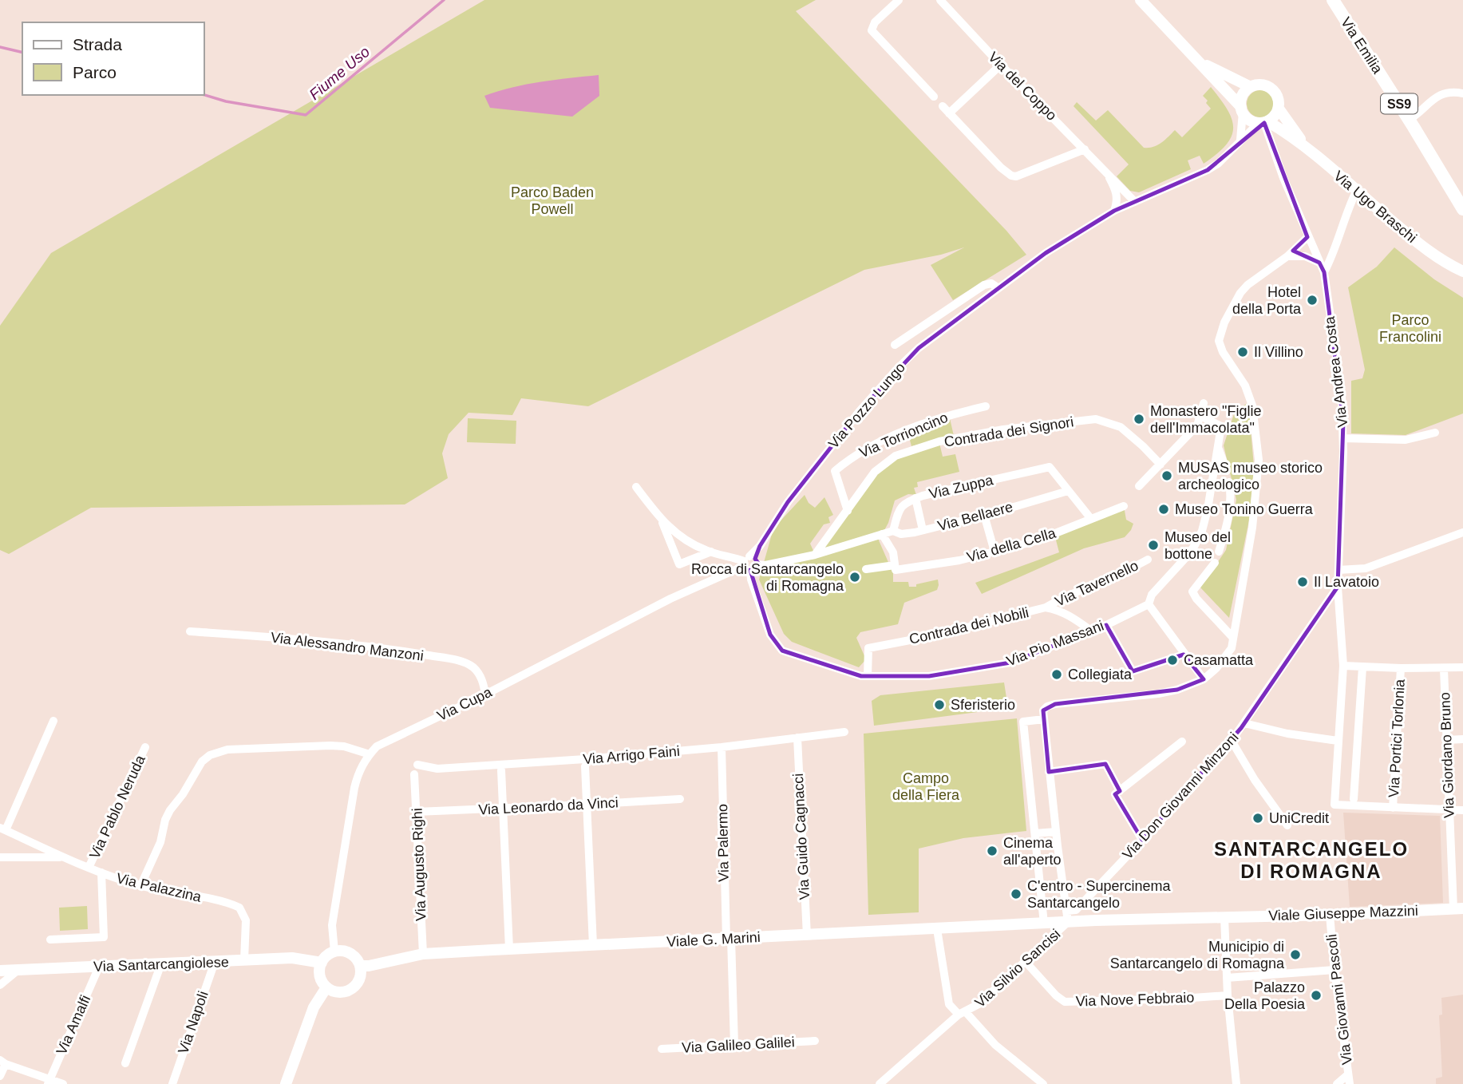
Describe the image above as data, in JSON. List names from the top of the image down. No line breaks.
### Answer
{"streets":{"main road":["Via Emilia","SS9","Via Ugo Braschi","Viale Giuseppe Mazzini","Viale G. Marini","Via Santarcangiolese"],"street":["Via del Coppo","Via Andrea Costa","Via Pozzo Lungo","Contrada dei Signori","Via Torrioncino","Via Zuppa","Via Bellaere","Via della Cella","Via Tavernello","Contrada dei Nobili","Via Pio Massani","Via Alessandro Manzoni","Via Cupa","Via Portici Torlonia","Via Arrigo Faini","Via Giordano Bruno","Via Don Giovanni Minzoni","Via Leonardo da Vinci","Via Pablo Neruda","Via Guido Cagnacci","Via Palermo","Via Augusto Righi","Via Palazzina","Via Silvio Sancisi","Via Nove Febbraio","Via Giovanni Pascoli","Via Napoli","Via Amalfi","Via Galileo Galilei"]},"crossings":[["Via del Coppo","Via Pozzo Lungo"],["Via Ugo Braschi","Via Andrea Costa"],["Via Ugo Braschi","Via Pozzo Lungo"],["Via Andrea Costa","Via Pozzo Lungo"],["Via Andrea Costa","Via Portici Torlonia"],["Via Andrea Costa","Via Don Giovanni Minzoni"],["Via Pozzo Lungo","Via Bellaere"],["Via Pozzo Lungo","Via Pio Massani"],["Via Pozzo Lungo","Via Cupa"],["Contrada dei Signori","Via Torrioncino"],["Contrada dei Signori","Via Bellaere"],["Via Zuppa","Via Bellaere"],["Via Bellaere","Via Pio Massani"],["Via Bellaere","Via Cupa"],["Via Tavernello","Contrada dei Nobili"],["Contrada dei Nobili","Via Pio Massani"],["Via Pio Massani","Via Cupa"],["Via Alessandro Manzoni","Via Cupa"],["Via Cupa","Viale G. Marini"],["Via Cupa","Via Santarcangiolese"],["Via Arrigo Faini","Via Guido Cagnacci"],["Via Arrigo Faini","Via Palermo"],["Via Giordano Bruno","Viale Giuseppe Mazzini"],["Via Don Giovanni Minzoni","Viale Giuseppe Mazzini"],["Via Don Giovanni Minzoni","Viale G. Marini"],["Via Don Giovanni Minzoni","Via Silvio Sancisi"],["Via Leonardo da Vinci","Via Augusto Righi"],["Via Pablo Neruda","Via Palazzina"],["Via Guido Cagnacci","Viale G. Marini"],["Via Palermo","Viale G. Marini"],["Via Palermo","Via Galileo Galilei"],["Via Augusto Righi","Viale G. Marini"],["Via Palazzina","Via Santarcangiolese"],["Viale Giuseppe Mazzini","Viale G. Marini"],["Viale Giuseppe Mazzini","Via Silvio Sancisi"],["Viale Giuseppe Mazzini","Via Giovanni Pascoli"],["Viale G. Marini","Via Santarcangiolese"],["Viale G. Marini","Via Silvio Sancisi"],["Via Santarcangiolese","Via Napoli"],["Via Santarcangiolese","Via Amalfi"],["Via Silvio Sancisi","Via Nove Febbraio"]],"districts":["SANTARCANGELO DI ROMAGNA"],"water":["Fiume Uso"],"parks":["Parco Baden Powell","Parco Francolini","Campo della Fiera"],"places":["Hotel della Porta","Il Villino","Monastero \"Figlie dell'Immacolata\"","MUSAS museo storico archeologico","Museo Tonino Guerra","Museo del bottone","Rocca di Santarcangelo di Romagna","Il Lavatoio","Casamatta","Collegiata","Sferisterio","UniCredit","Cinema all'aperto","C'entro - Supercinema Santarcangelo","Municipio di Santarcangelo di Romagna","Palazzo Della Poesia"],"legend":["Strada","Parco"]}
